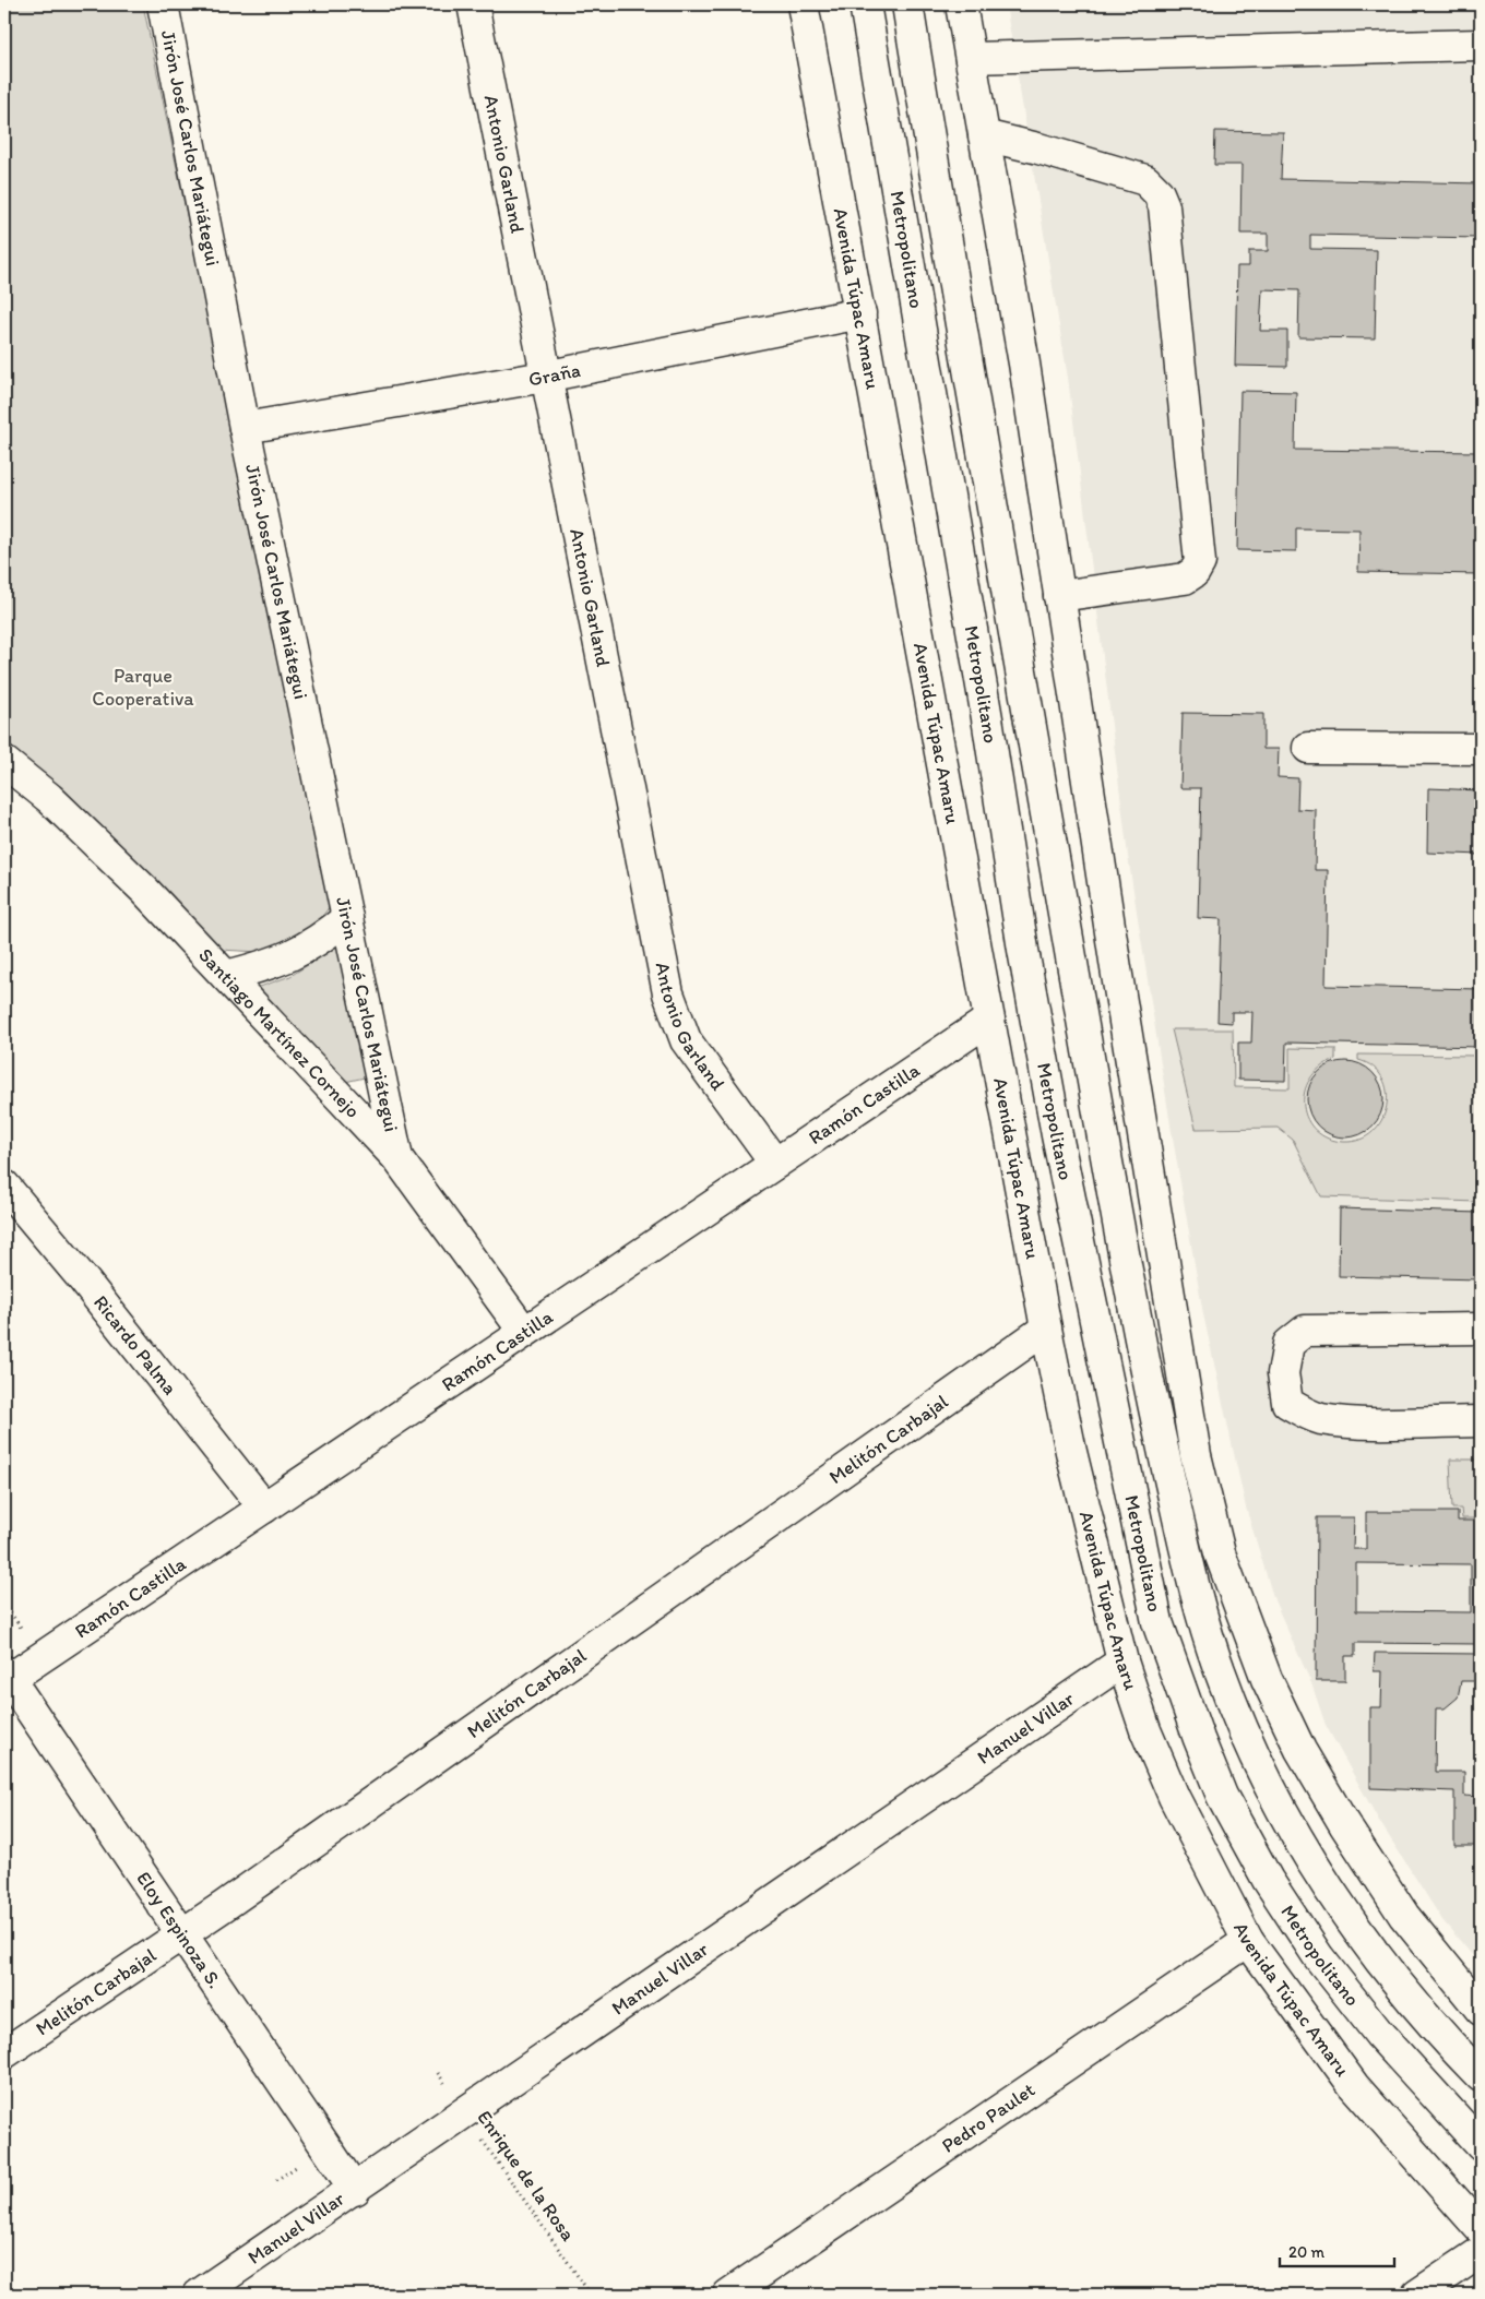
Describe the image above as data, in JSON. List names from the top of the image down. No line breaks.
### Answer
{"streets":{"street":["Jirón José Carlos Mariátegui","Antonio Garland","Metropolitano","Avenida Túpac Amaru","Graña","Santiago Martínez Cornejo","Ramón Castilla","Ricardo Palma","Melitón Carbajal","Manuel Villar","Eloy Espinoza S.","Pedro Paulet"],"path":["Enrique de la Rosa"]},"crossings":[["Jirón José Carlos Mariátegui","Graña"],["Jirón José Carlos Mariátegui","Santiago Martínez Cornejo"],["Antonio Garland","Graña"],["Antonio Garland","Ramón Castilla"],["Avenida Túpac Amaru","Graña"],["Avenida Túpac Amaru","Ramón Castilla"],["Avenida Túpac Amaru","Melitón Carbajal"],["Avenida Túpac Amaru","Manuel Villar"],["Avenida Túpac Amaru","Pedro Paulet"],["Santiago Martínez Cornejo","Ramón Castilla"],["Ramón Castilla","Ricardo Palma"],["Ramón Castilla","Eloy Espinoza S."],["Melitón Carbajal","Eloy Espinoza S."],["Manuel Villar","Eloy Espinoza S."],["Manuel Villar","Enrique de la Rosa"]],"parks":["Parque Cooperativa"],"scale_bar":"20 m"}
